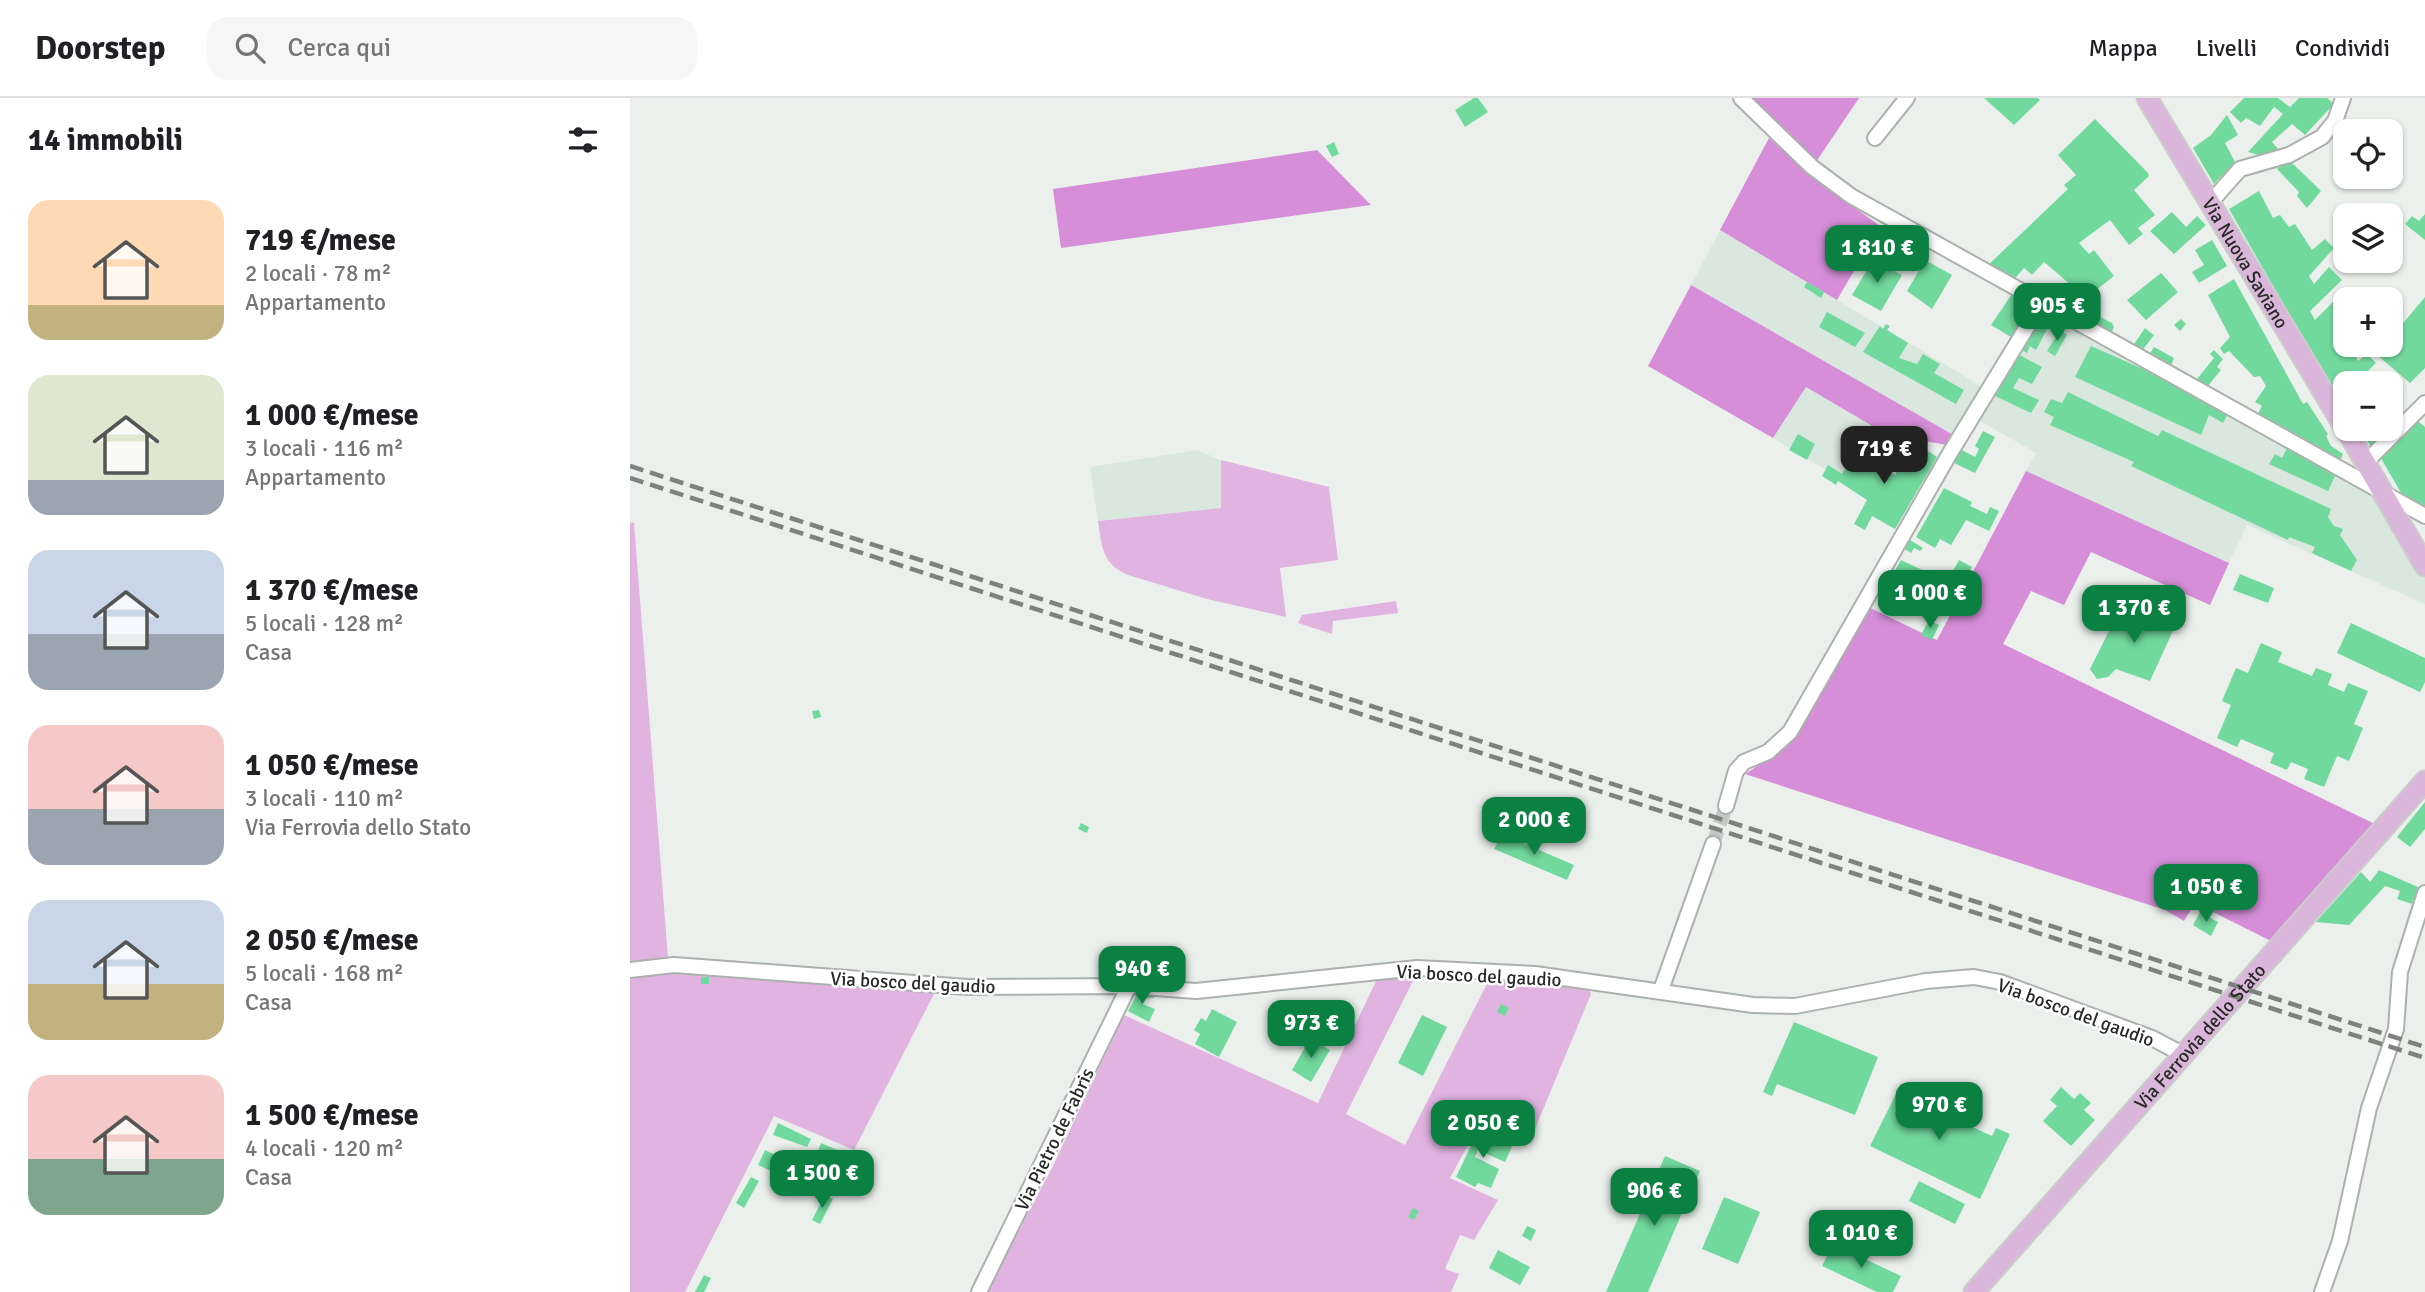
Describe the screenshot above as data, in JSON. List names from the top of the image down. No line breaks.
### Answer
{"streets":{"main road":["Via Nuova Saviano","Via Ferrovia dello Stato"],"street":["Via bosco del gaudio","Via Pietro de Fabris"]},"crossings":[["Via bosco del gaudio","Via Ferrovia dello Stato"],["Via bosco del gaudio","Via Pietro de Fabris"]],"page":{"header":"Doorstep","search":"Cerca qui","nav":["Mappa","Livelli","Condividi"],"heading":"14 immobili","map_buttons":["+","−"],"list":[{"name":"719 €/mese","note":"2 locali · 78 m² · Appartamento"},{"name":"1 000 €/mese","note":"3 locali · 116 m² · Appartamento"},{"name":"1 370 €/mese","note":"5 locali · 128 m² · Casa"},{"name":"1 050 €/mese","note":"3 locali · 110 m² · Via Ferrovia dello Stato"},{"name":"2 050 €/mese","note":"5 locali · 168 m² · Casa"},{"name":"1 500 €/mese","note":"4 locali · 120 m² · Casa"}],"price":["1 810 €","905 €","719 €","1 000 €","1 370 €","2 000 €","1 050 €","940 €","973 €","970 €","2 050 €","1 500 €","906 €","1 010 €"]}}
